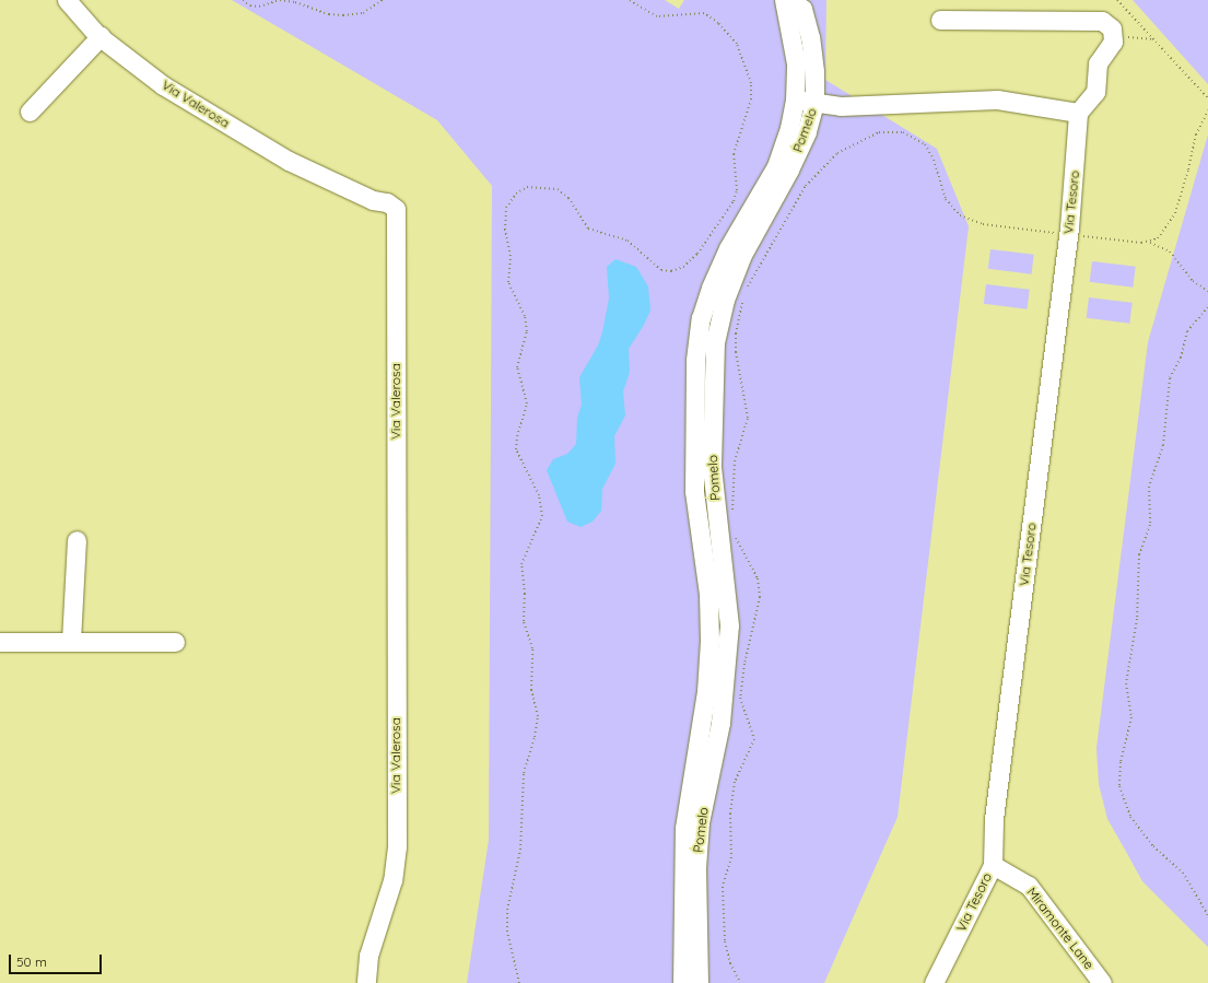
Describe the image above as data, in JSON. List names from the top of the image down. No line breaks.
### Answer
{"streets":{"street":["Via Valerosa","Pomelo","Via Tesoro","Miramonte Lane"]},"crossings":[["Via Tesoro","Miramonte Lane"]],"scale_bar":"50 m"}
